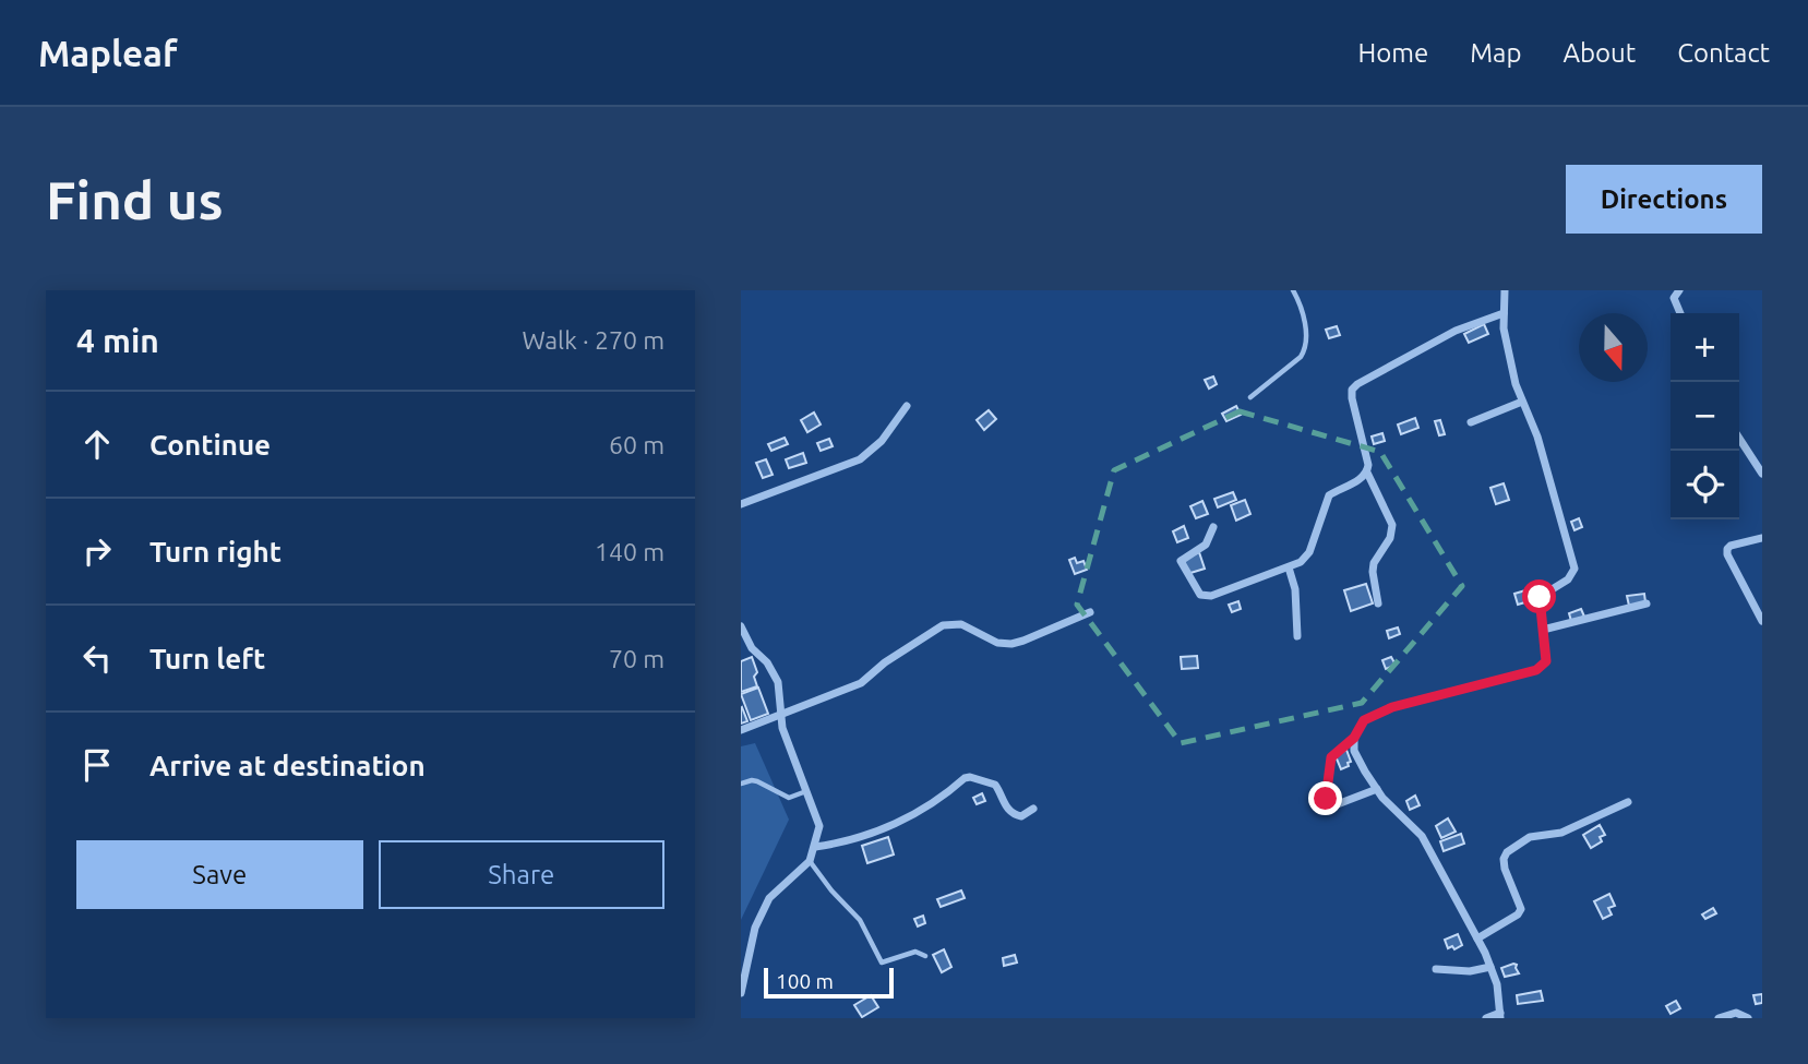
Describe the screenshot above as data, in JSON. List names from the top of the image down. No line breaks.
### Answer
{"scale_bar":"100 m","north":"bottom","page":{"header":"Mapleaf","nav":["Home","Map","About","Contact"],"buttons":["Directions",["Save","Share"]],"title":"Find us","heading":["4 min","Walk · 270 m"],"map_buttons":["+","−"],"list":[["Continue","60 m"],["Turn right","140 m"],["Turn left","70 m"],"Arrive at destination"],"scale":"100 m"}}
